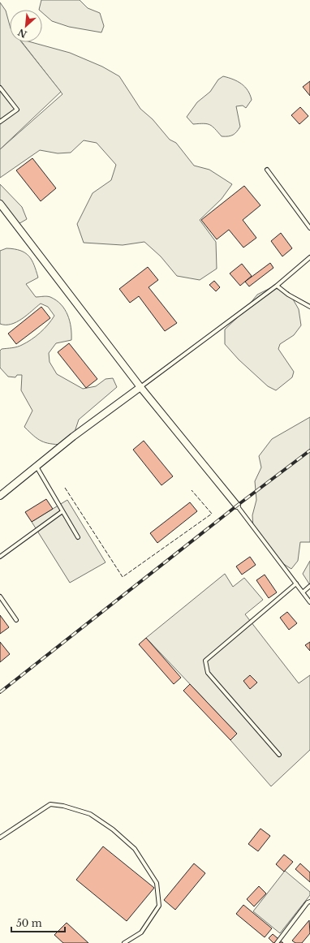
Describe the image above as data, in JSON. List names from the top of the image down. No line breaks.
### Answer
{"scale_bar":"50 m","north":"bottom left"}
